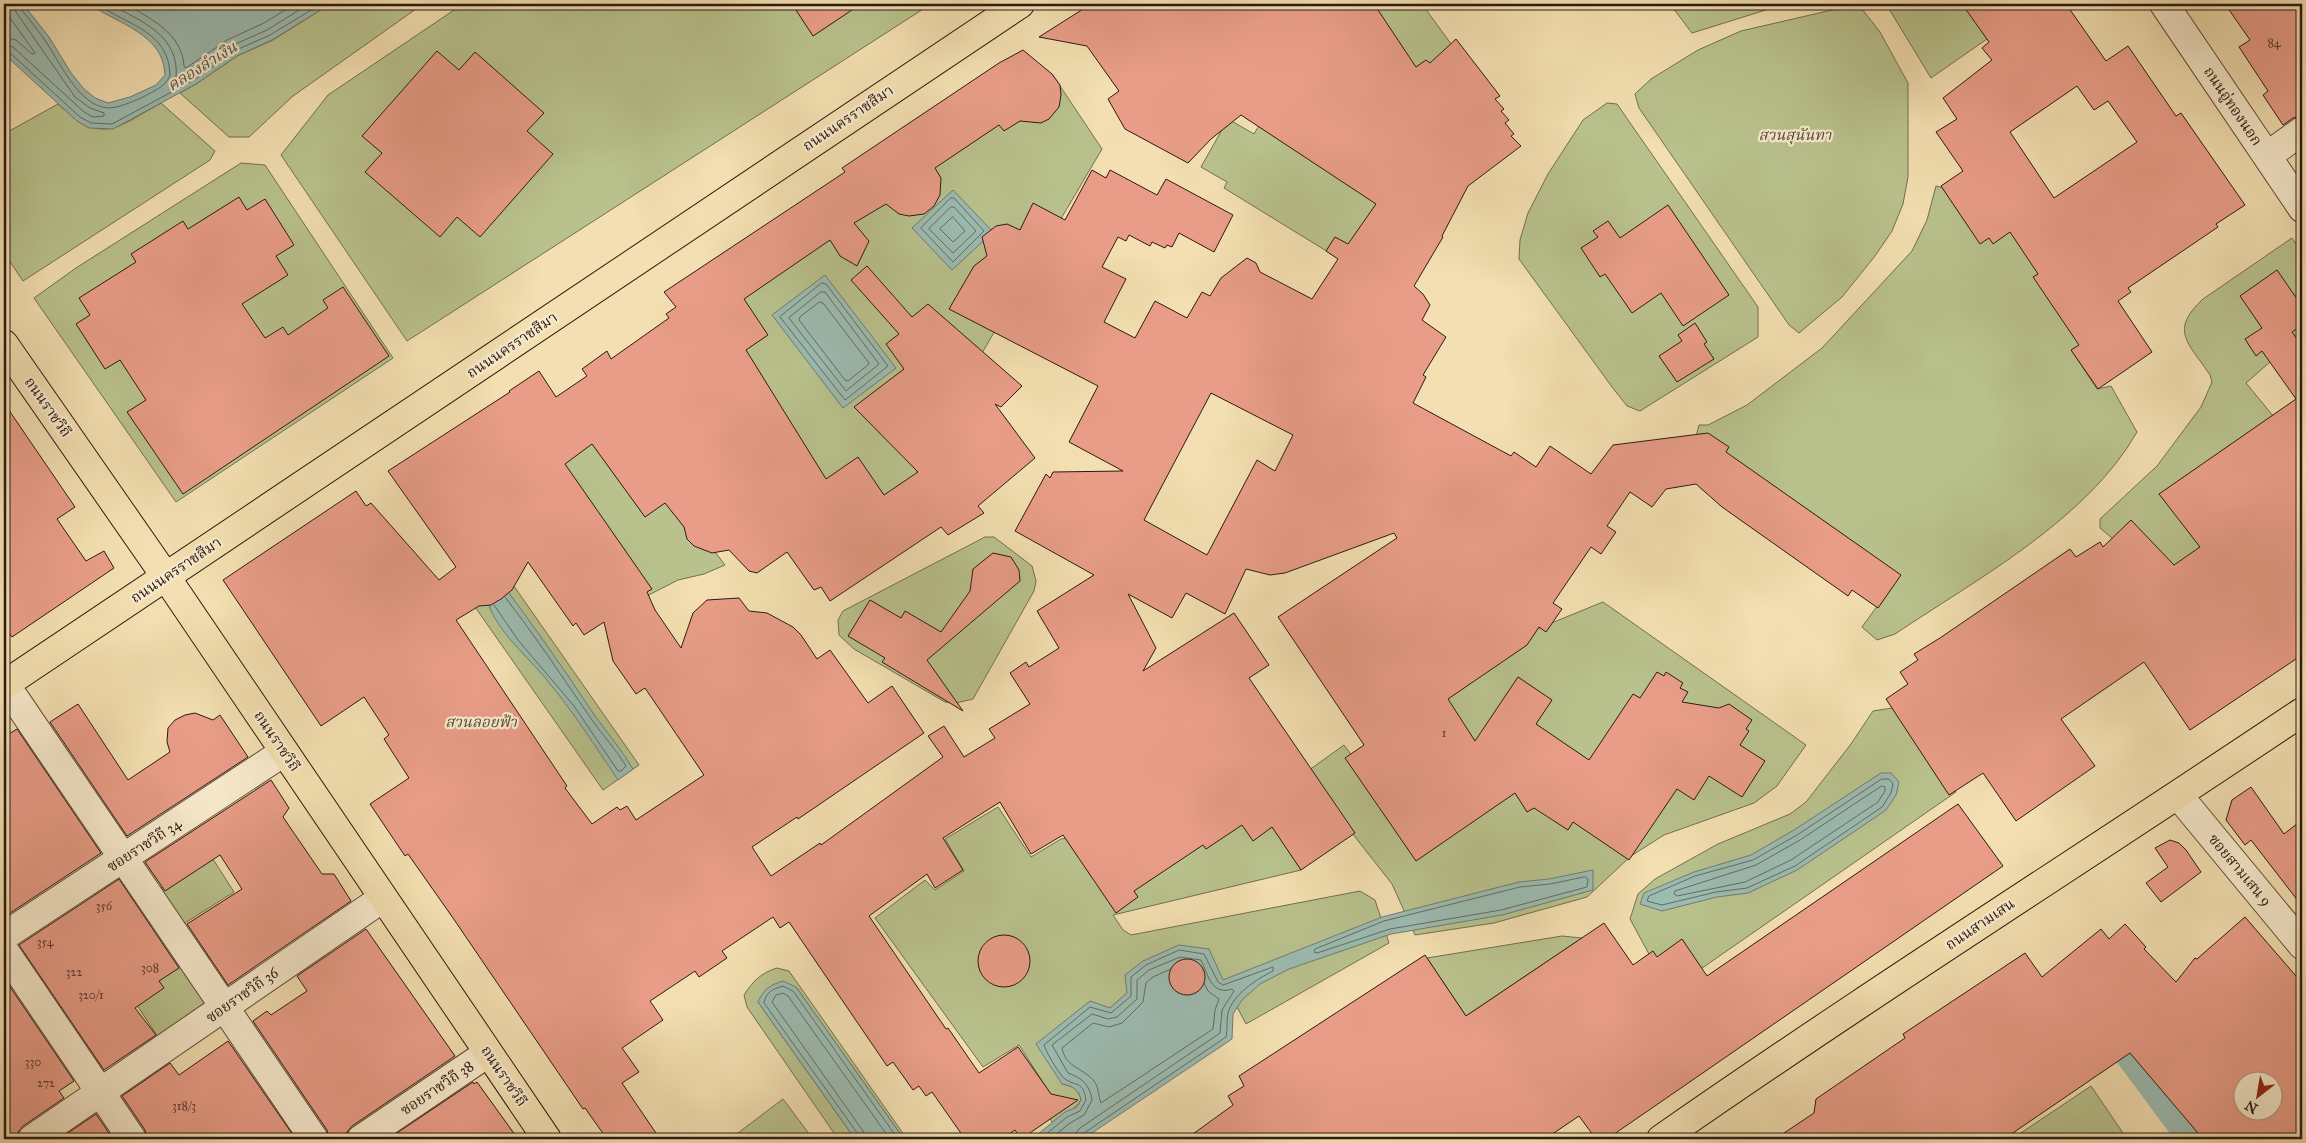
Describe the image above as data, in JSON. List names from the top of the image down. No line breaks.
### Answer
{"streets":{"main road":["ถนนนครราชสีมา","ถนนราชวิถี","ถนนสามเสน"],"street":["ถนนอู่ทองนอก","ซอยราชวิถี 34","ซอยสามเสน 9","ซอยราชวิถี 36","ซอยราชวิถี 38"]},"crossings":[["ถนนนครราชสีมา","ถนนราชวิถี"],["ถนนราชวิถี","ซอยราชวิถี 34"],["ถนนราชวิถี","ซอยราชวิถี 36"],["ถนนราชวิถี","ซอยราชวิถี 38"],["ซอยสามเสน 9","ถนนสามเสน"]],"water":["คลองลำเงิน"],"parks":["สวนสุนันทา","สวนลอยฟ้า"],"house_numbers":["84","1","356","354","308","322","320/1","330","272","318/3"],"north":"bottom left"}
